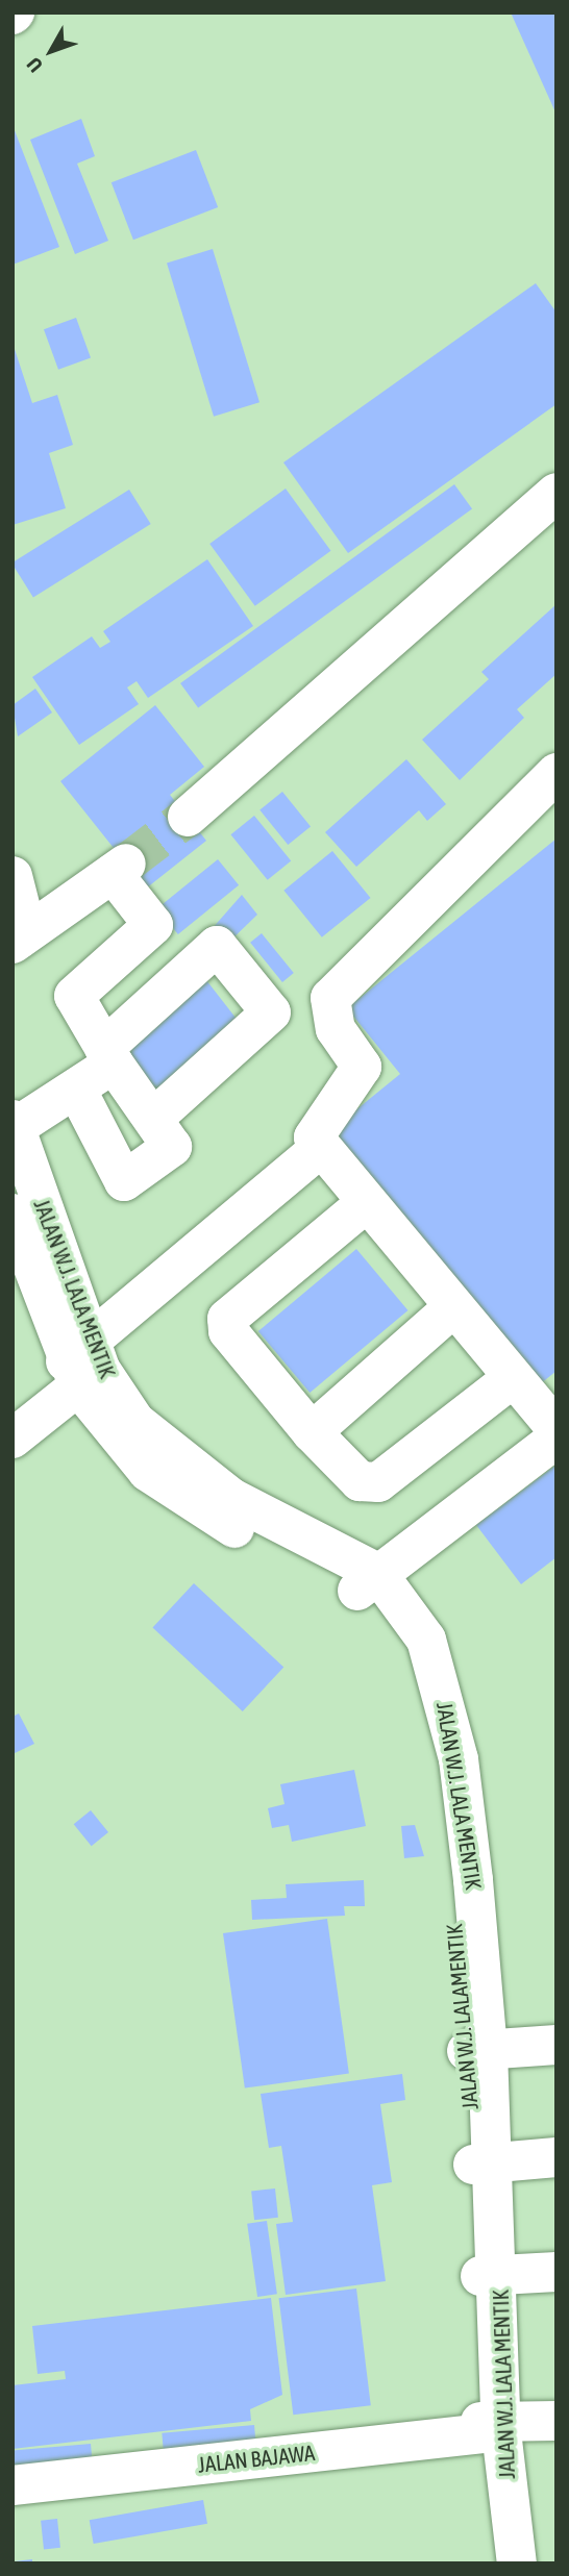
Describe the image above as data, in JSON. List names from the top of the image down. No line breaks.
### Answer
{"streets":{"main road":["JALAN W.J. LALA MENTIK","JALAN W.J. LALAMENTIK","JALAN BAJAWA"]},"crossings":[["JALAN W.J. LALA MENTIK","JALAN W.J. LALAMENTIK"],["JALAN W.J. LALA MENTIK","JALAN BAJAWA"],["JALAN W.J. LALAMENTIK","JALAN BAJAWA"]],"north":"bottom left"}
